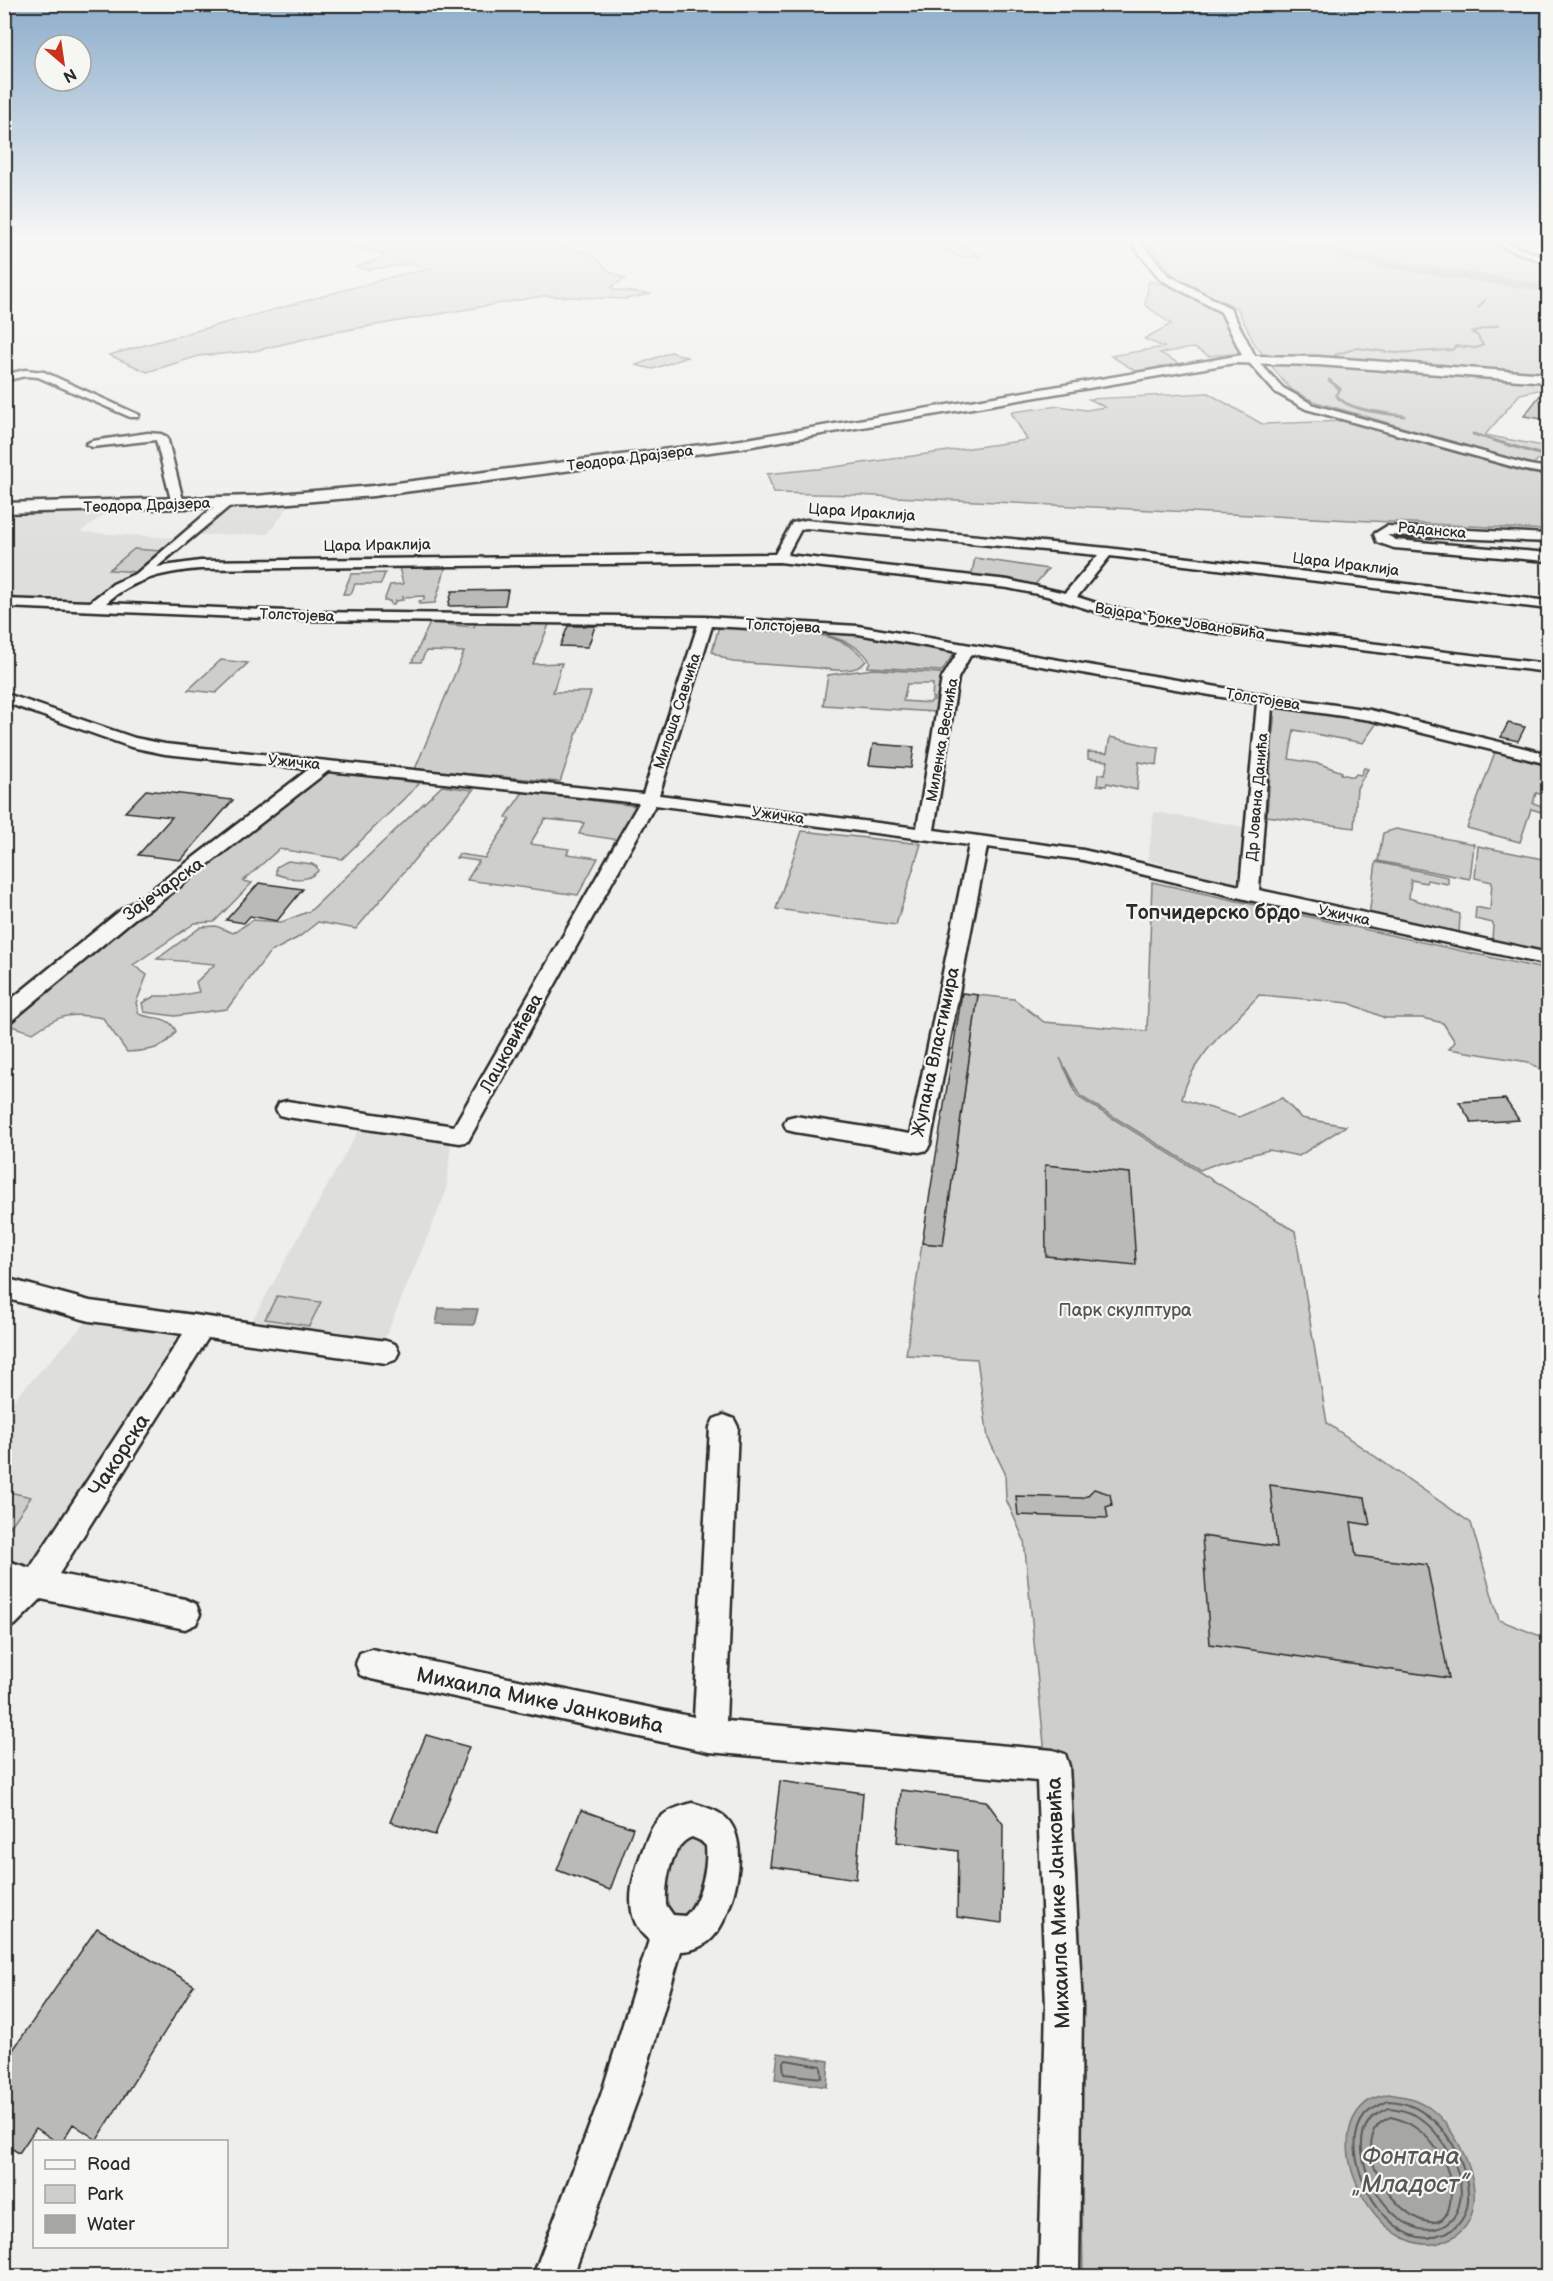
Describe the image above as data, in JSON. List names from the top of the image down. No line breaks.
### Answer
{"streets":{"main road":["Теодора Драјзера"],"street":["Цара Ираклија","Раданска","Толстојева","Вајара Ђоке Јовановића","Милоша Савчића","Миленка Веснића","Ужичка","Др Јована Данића","Зајечарска","Лацковићева","Жупана Властимира","Чакорска","Михаила Мике Јанковића"]},"crossings":[["Цара Ираклија","Толстојева"],["Цара Ираклија","Вајара Ђоке Јовановића"],["Толстојева","Милоша Савчића"],["Толстојева","Миленка Веснића"],["Толстојева","Др Јована Данића"],["Милоша Савчића","Ужичка"],["Милоша Савчића","Лацковићева"],["Миленка Веснића","Ужичка"],["Ужичка","Др Јована Данића"],["Ужичка","Зајечарска"],["Ужичка","Лацковићева"],["Ужичка","Жупана Властимира"]],"districts":["Топчидерско брдо"],"water":["Фонтана „Младост”"],"parks":["Парк скулптура"],"legend":["Road","Park","Water"],"north":"bottom right"}
